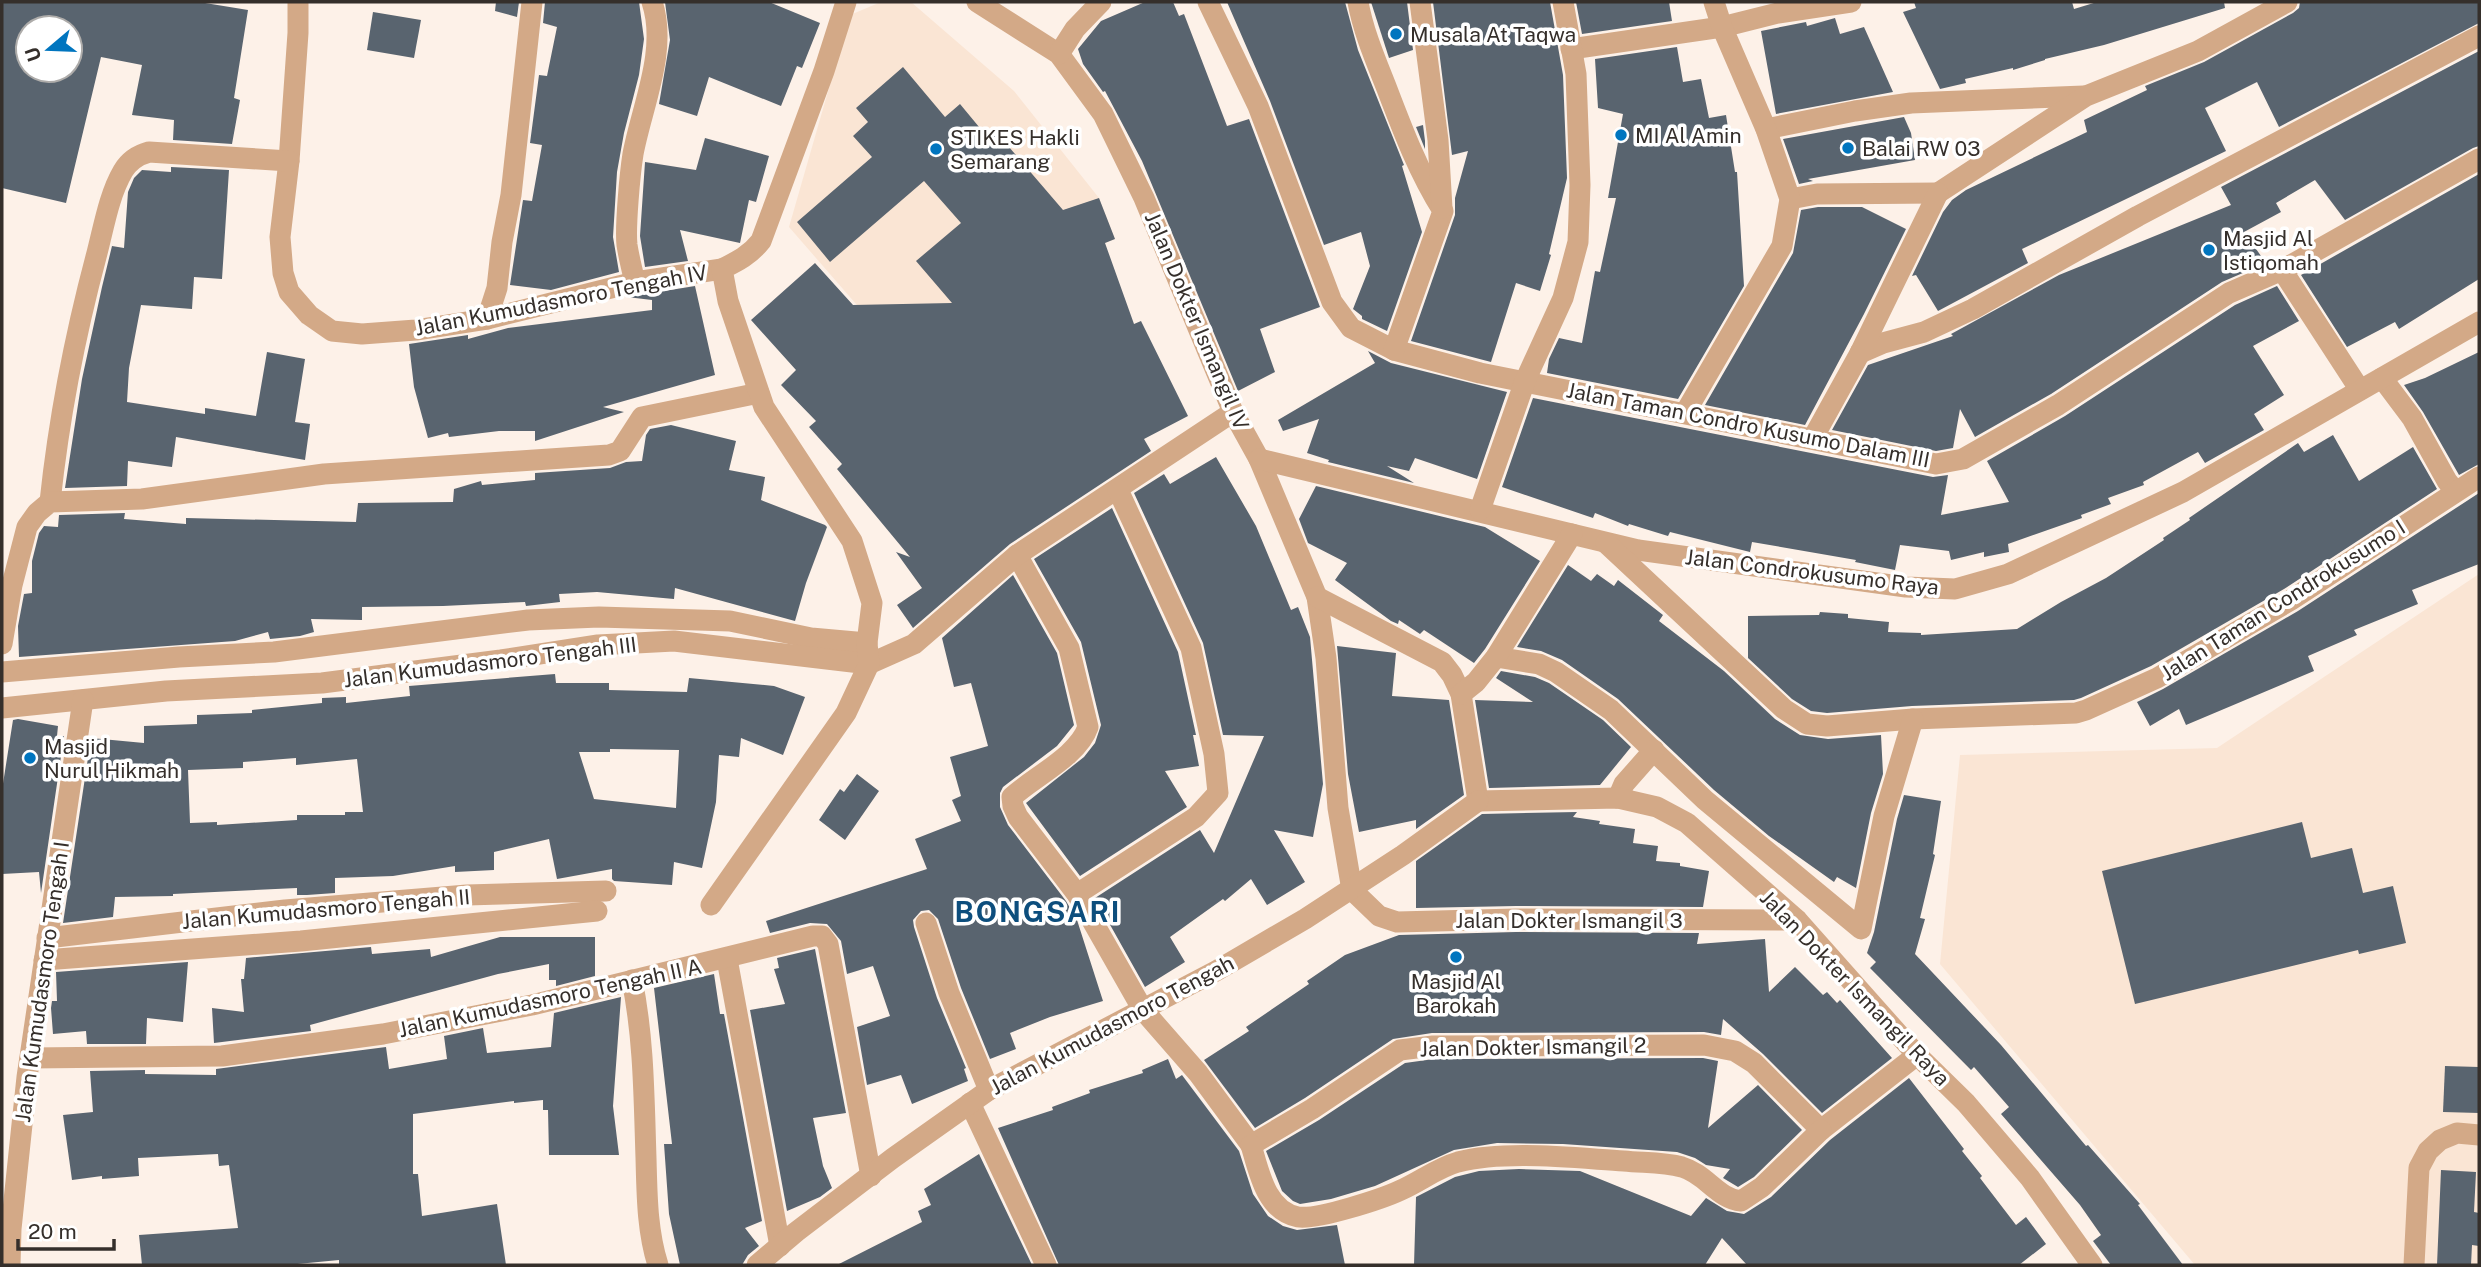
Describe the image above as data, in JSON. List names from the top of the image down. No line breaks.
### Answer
{"streets":{"street":["Jalan Kumudasmoro Tengah IV","Jalan Dokter Ismangil IV","Jalan Taman Condro Kusumo Dalam III","Jalan Condrokusumo Raya","Jalan Taman Condrokusumo I","Jalan Kumudasmoro Tengah III","Jalan Kumudasmoro Tengah II","Jalan Dokter Ismangil 3","Jalan Kumudasmoro Tengah I","Jalan Dokter Ismangil Raya","Jalan Kumudasmoro Tengah II A","Jalan Kumudasmoro Tengah","Jalan Dokter Ismangil 2"]},"crossings":[["Jalan Dokter Ismangil IV","Jalan Condrokusumo Raya"],["Jalan Dokter Ismangil IV","Jalan Dokter Ismangil 3"],["Jalan Dokter Ismangil IV","Jalan Kumudasmoro Tengah"],["Jalan Condrokusumo Raya","Jalan Taman Condrokusumo I"],["Jalan Kumudasmoro Tengah III","Jalan Kumudasmoro Tengah I"],["Jalan Kumudasmoro Tengah II","Jalan Kumudasmoro Tengah I"],["Jalan Dokter Ismangil 3","Jalan Dokter Ismangil Raya"],["Jalan Dokter Ismangil 3","Jalan Kumudasmoro Tengah"],["Jalan Kumudasmoro Tengah I","Jalan Kumudasmoro Tengah II A"],["Jalan Dokter Ismangil Raya","Jalan Kumudasmoro Tengah"],["Jalan Kumudasmoro Tengah II A","Jalan Kumudasmoro Tengah"]],"districts":["BONGSARI"],"places":["Musala At Taqwa","MI Al Amin","Balai RW 03","STIKES Hakli Semarang","Masjid Al Istiqomah","Masjid Nurul Hikmah","Masjid Al Barokah"],"scale_bar":"20 m","north":"left"}
